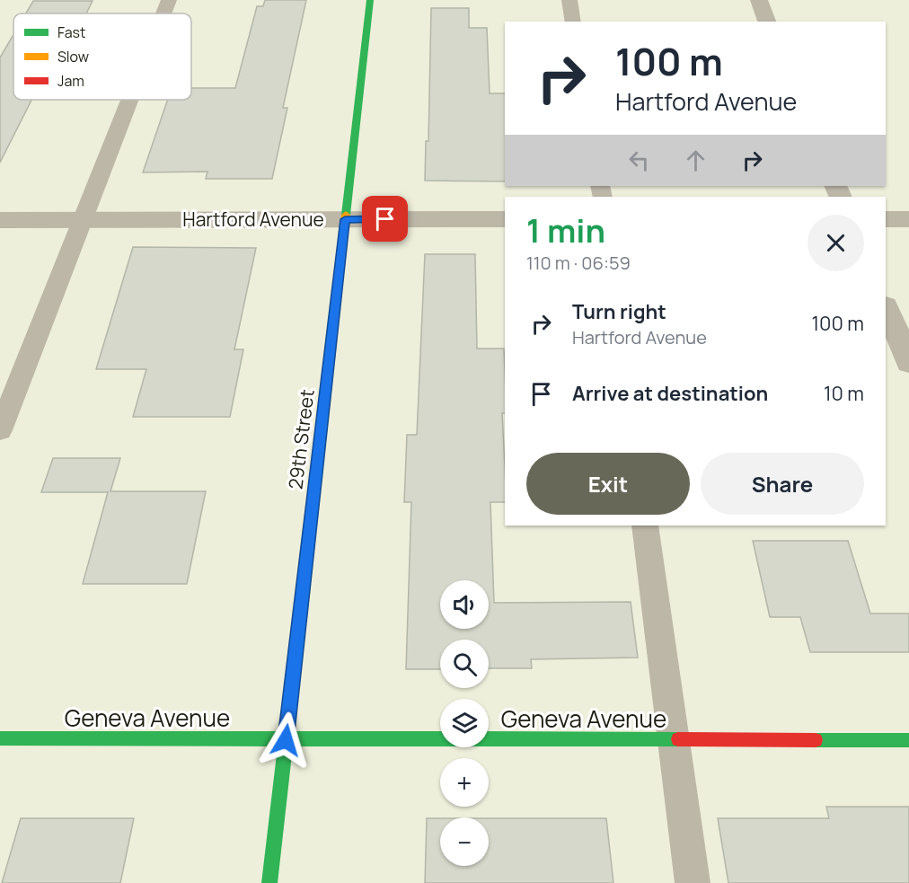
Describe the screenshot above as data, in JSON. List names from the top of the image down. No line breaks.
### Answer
{"streets":{"street":["Hartford Avenue","29th Street","Geneva Avenue"]},"crossings":[["Hartford Avenue","29th Street"],["29th Street","Geneva Avenue"]],"legend":["Fast","Slow","Jam"],"page":{"turn":["100 m","Hartford Avenue"],"heading":["1 min","110 m · 06:59"],"list":[{"name":"Turn right","note":"Hartford Avenue","value":"100 m"},{"name":"Arrive at destination","value":"10 m"}],"buttons":["Exit","Share"],"map_buttons":["+","−"]}}
